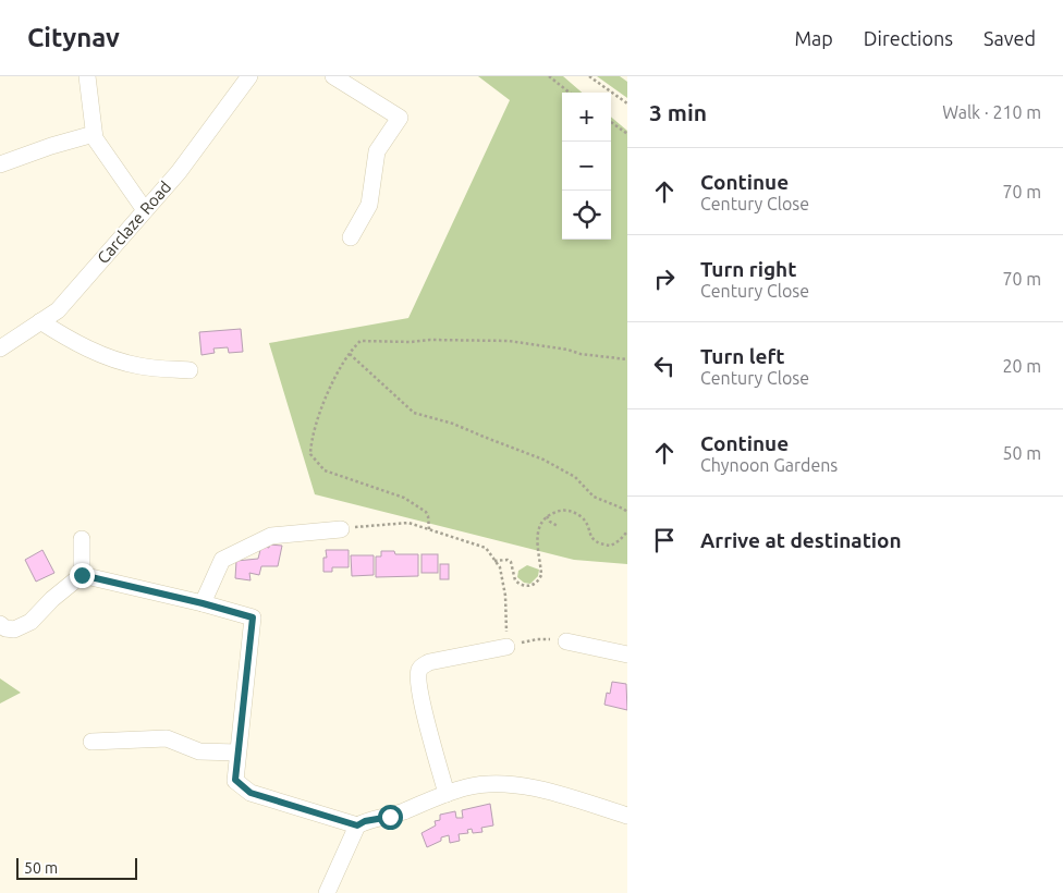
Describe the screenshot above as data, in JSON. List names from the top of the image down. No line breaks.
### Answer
{"streets":{"street":["Carclaze Road"]},"scale_bar":"50 m","page":{"header":"Citynav","nav":["Map","Directions","Saved"],"heading":["3 min","Walk · 210 m"],"map_buttons":["+","−"],"list":[["Continue","Century Close","70 m"],["Turn right","Century Close","70 m"],["Turn left","Century Close","20 m"],["Continue","Chynoon Gardens","50 m"],"Arrive at destination"],"scale":"50 m"}}
